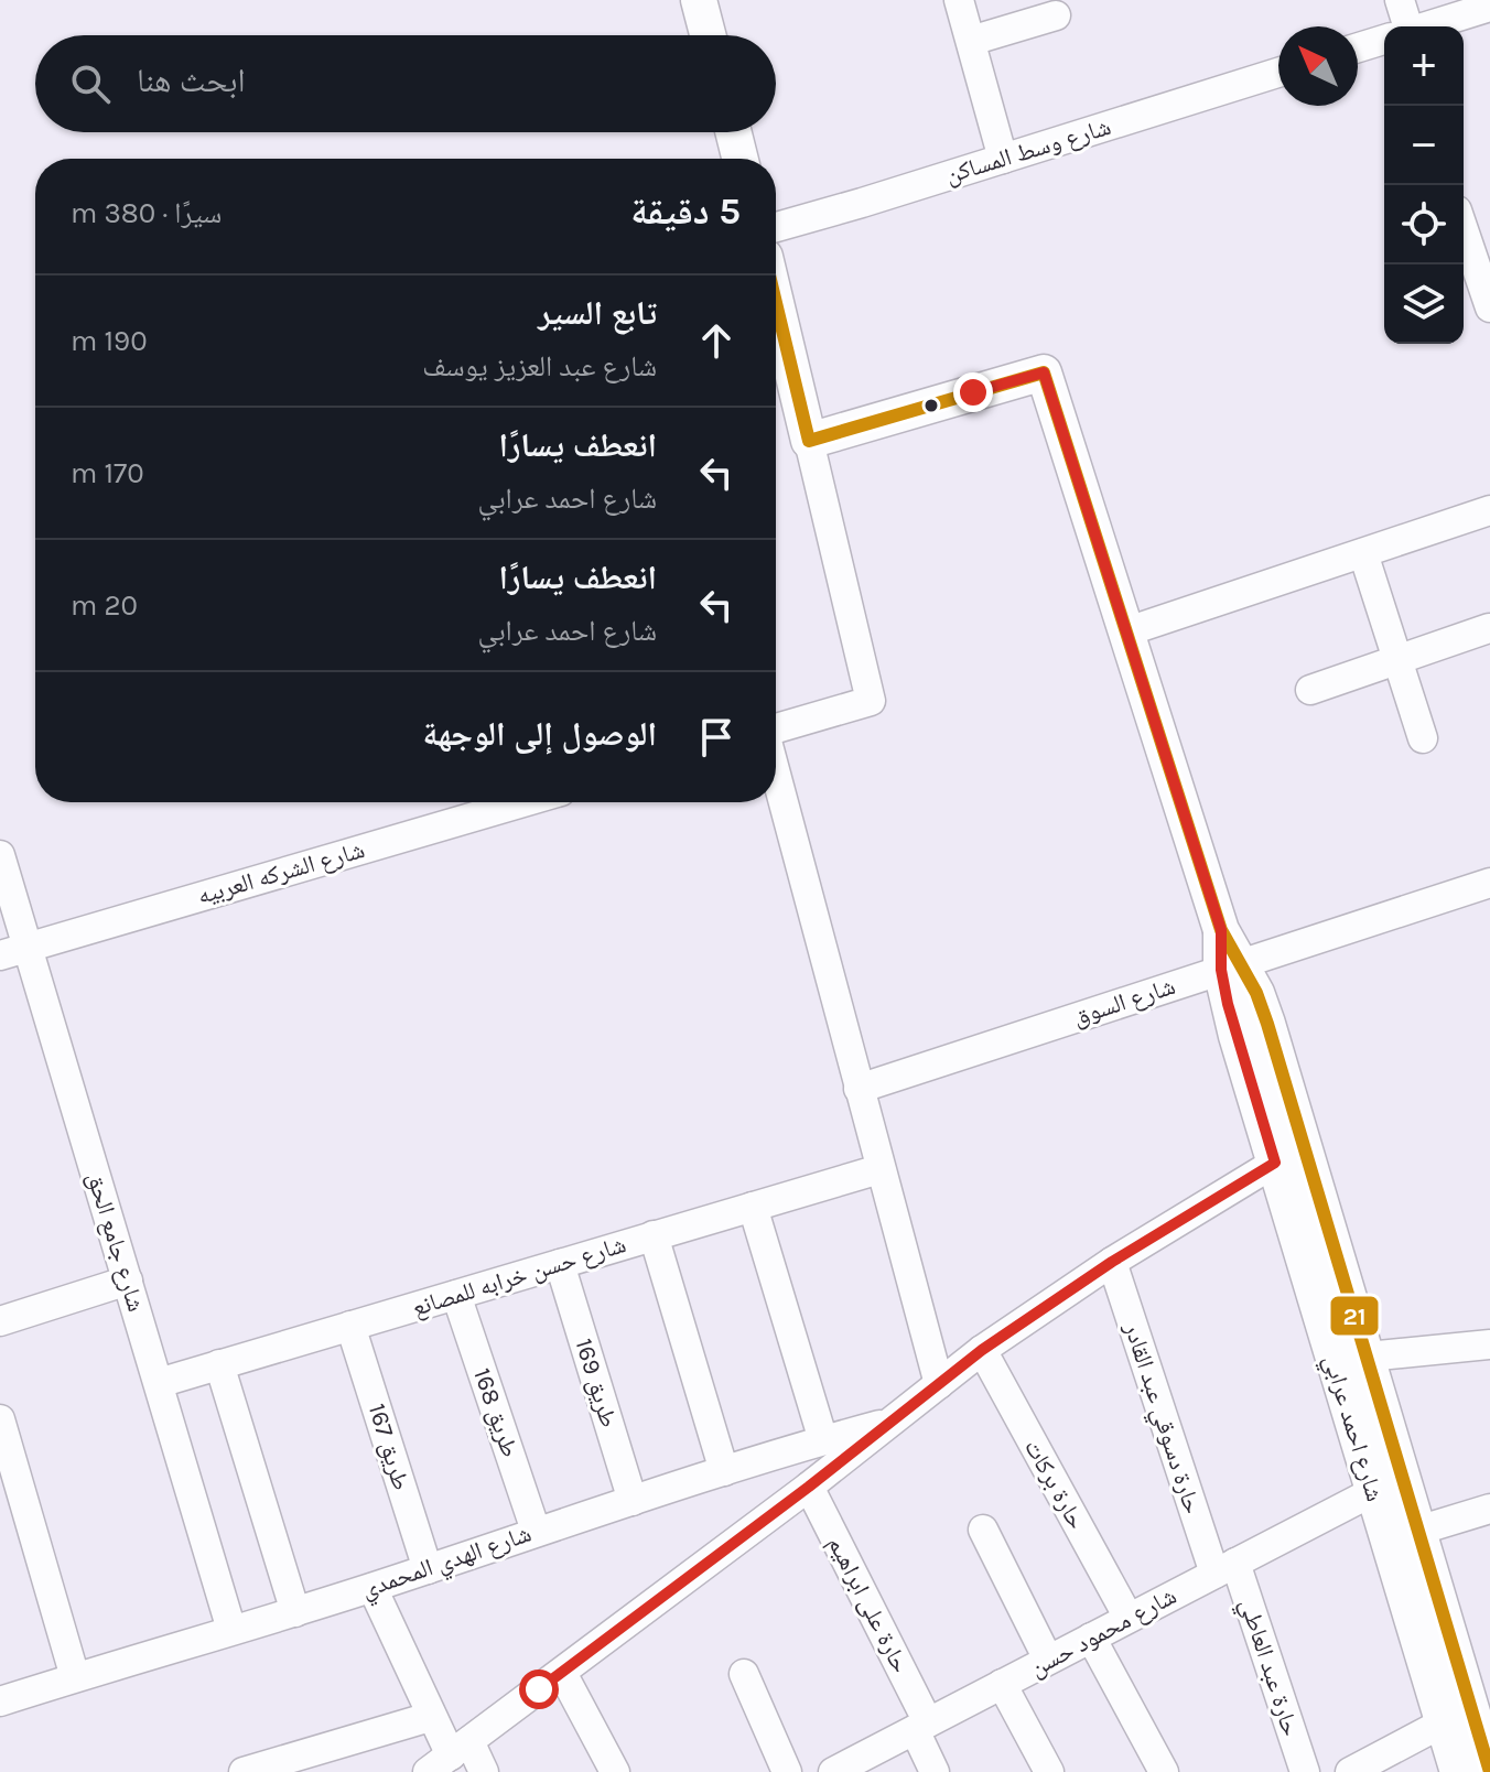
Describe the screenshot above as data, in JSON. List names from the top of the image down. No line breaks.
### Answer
{"streets":{"street":["شارع وسط المساكن","شارع الشركه العربيه","شارع السوق","شارع جامع الحق","شارع حسن خرابه للمصانع","طريق 169","طريق 168","حارة دسوقي عبد القادر","شارع احمد عرابي","طريق 167","حارة بركات","شارع الهدي المحمدي","حارة على ابراهيم","شارع محمود حسن","حارة عبد العاطي"]},"crossings":[["شارع الشركه العربيه","شارع جامع الحق"],["شارع السوق","شارع احمد عرابي"],["شارع جامع الحق","شارع حسن خرابه للمصانع"],["شارع جامع الحق","شارع الهدي المحمدي"],["شارع حسن خرابه للمصانع","طريق 169"],["شارع حسن خرابه للمصانع","طريق 168"],["شارع حسن خرابه للمصانع","طريق 167"],["طريق 169","شارع الهدي المحمدي"],["طريق 168","شارع الهدي المحمدي"],["حارة دسوقي عبد القادر","شارع محمود حسن"],["حارة دسوقي عبد القادر","حارة عبد العاطي"],["شارع احمد عرابي","شارع محمود حسن"],["طريق 167","شارع الهدي المحمدي"],["حارة بركات","شارع محمود حسن"],["حارة على ابراهيم","شارع محمود حسن"],["شارع محمود حسن","حارة عبد العاطي"]],"lines":["transit line 21"],"north":"top left","page":{"map_buttons":["+","−"],"search":"ابحث هنا","heading":["5 دقيقة","سيرًا · 380 m"],"list":[["تابع السير","شارع عبد العزيز يوسف","190 m"],["انعطف يسارًا","شارع احمد عرابي","170 m"],["انعطف يسارًا","شارع احمد عرابي","20 m"],"الوصول إلى الوجهة"]}}
